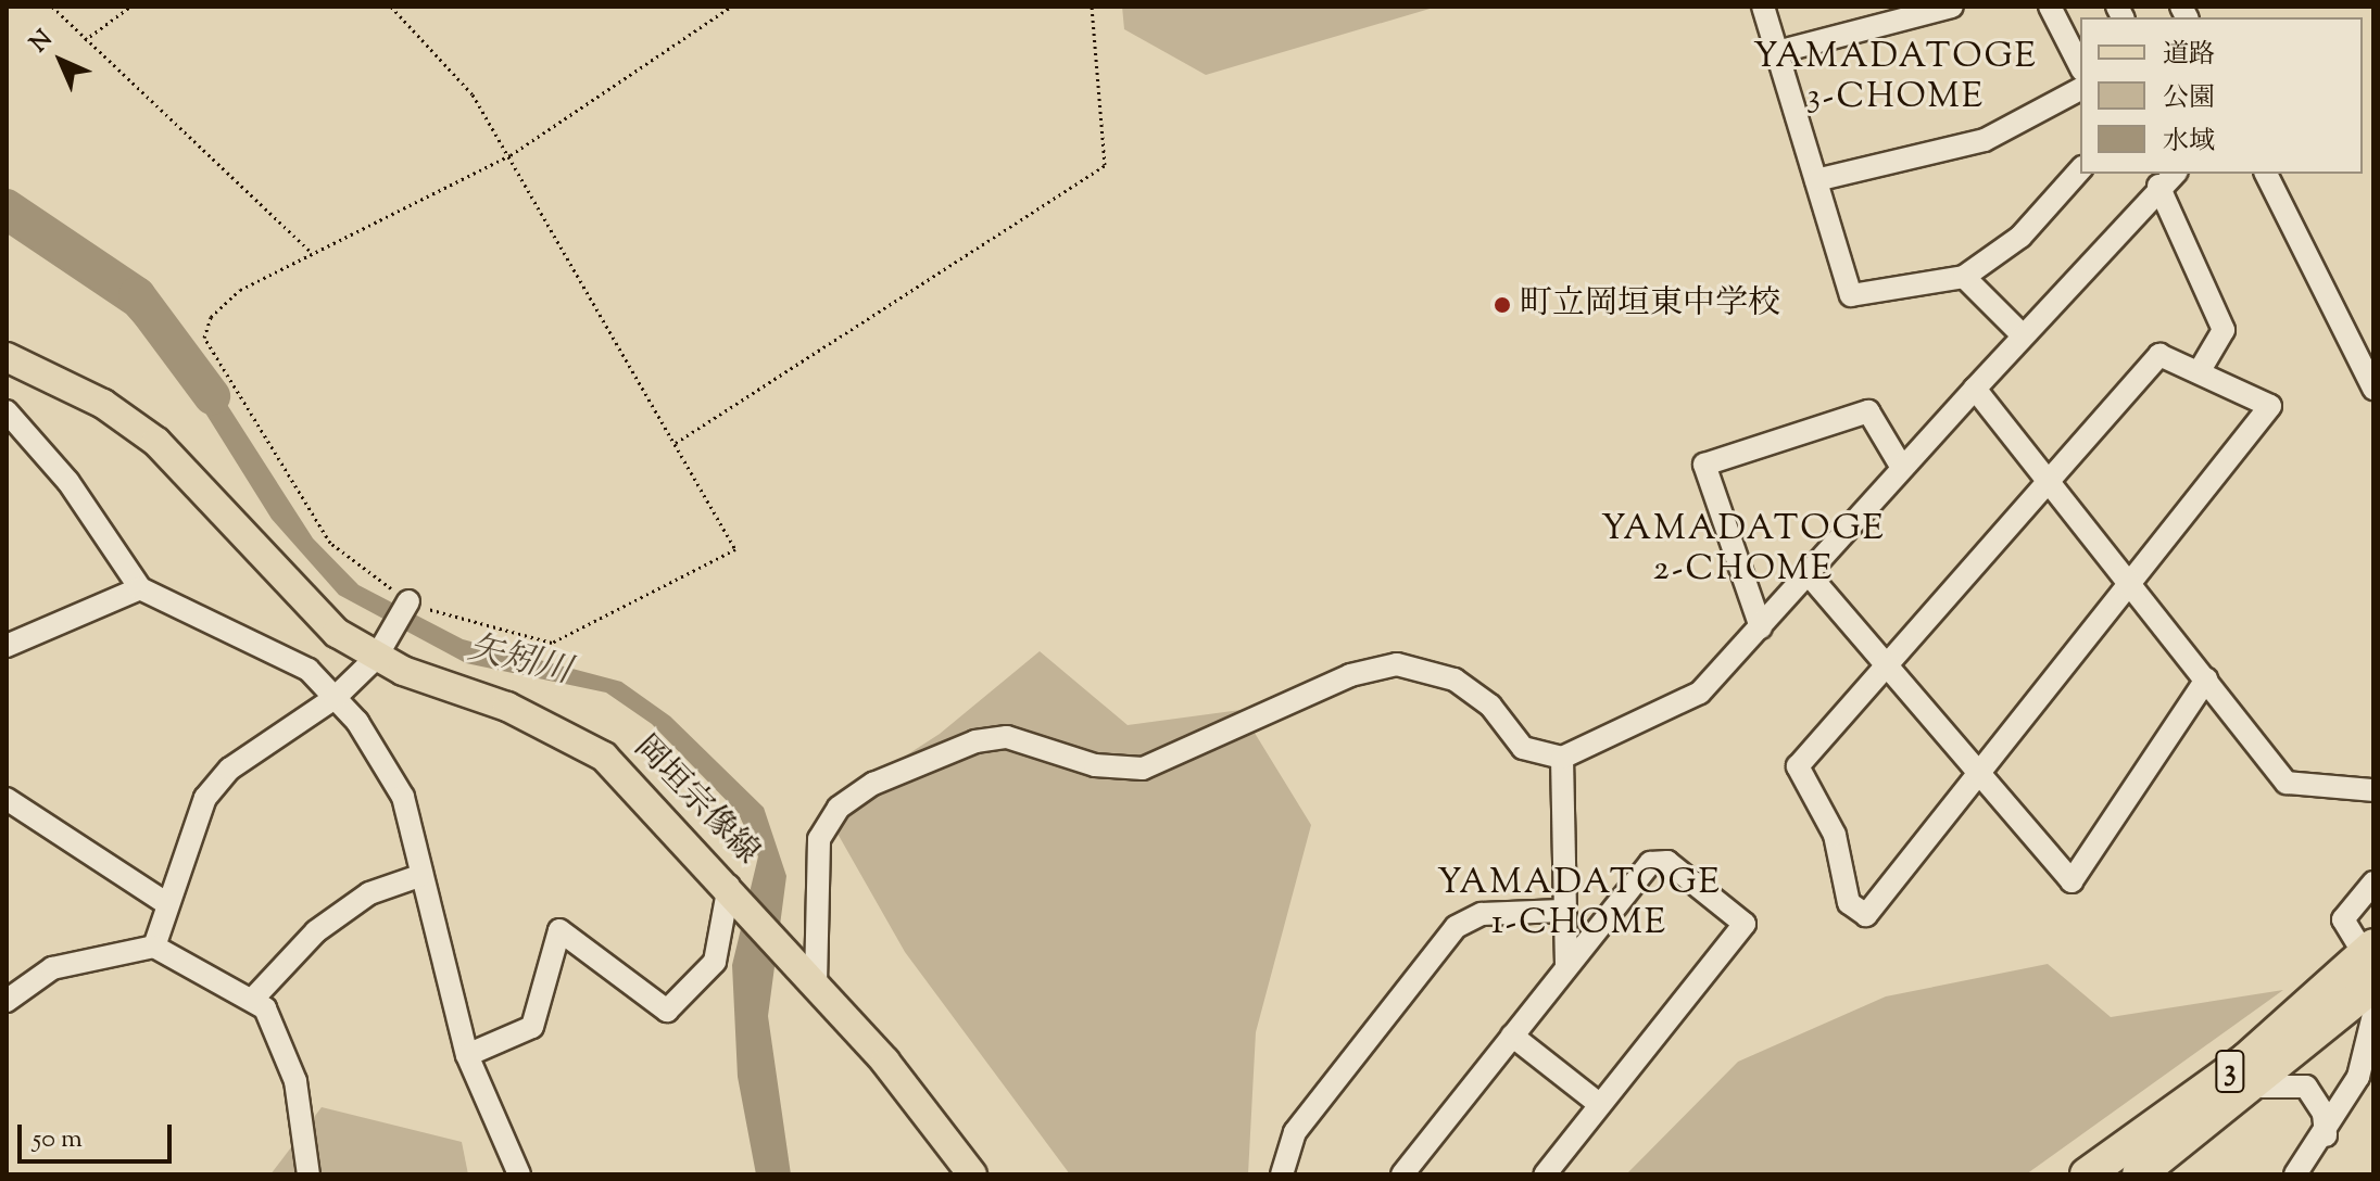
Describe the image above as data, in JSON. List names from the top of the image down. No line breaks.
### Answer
{"streets":{"highway":["3"],"main road":["岡垣宗像線"]},"districts":["YAMADATOGE 3-CHOME","YAMADATOGE 2-CHOME","YAMADATOGE 1-CHOME"],"water":["矢矧川"],"places":["町立岡垣東中学校"],"legend":["道路","公園","水域"],"scale_bar":"50 m","north":"top left"}
